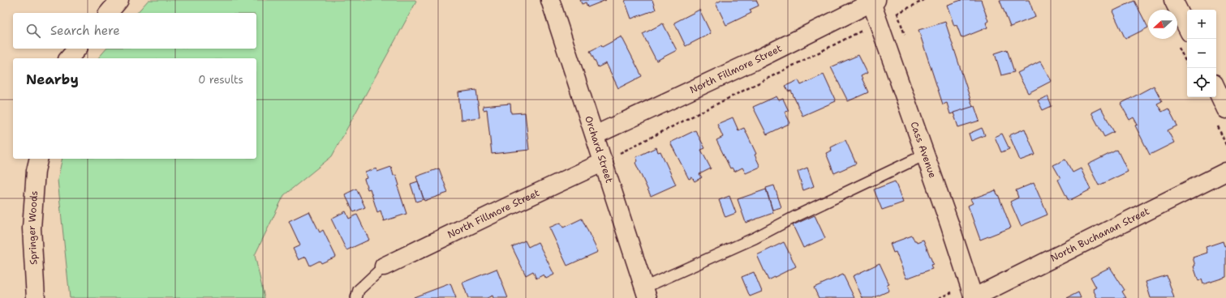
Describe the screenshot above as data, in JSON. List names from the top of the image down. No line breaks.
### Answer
{"streets":{"street":["North Fillmore Street","Orchard Street","Cass Avenue","Springer Woods","North Buchanan Street"]},"crossings":[["North Fillmore Street","Orchard Street"],["North Fillmore Street","Cass Avenue"],["Cass Avenue","North Buchanan Street"]],"north":"left","page":{"map_buttons":["+","−"],"search":"Search here","heading":["Nearby","0 results"]}}
